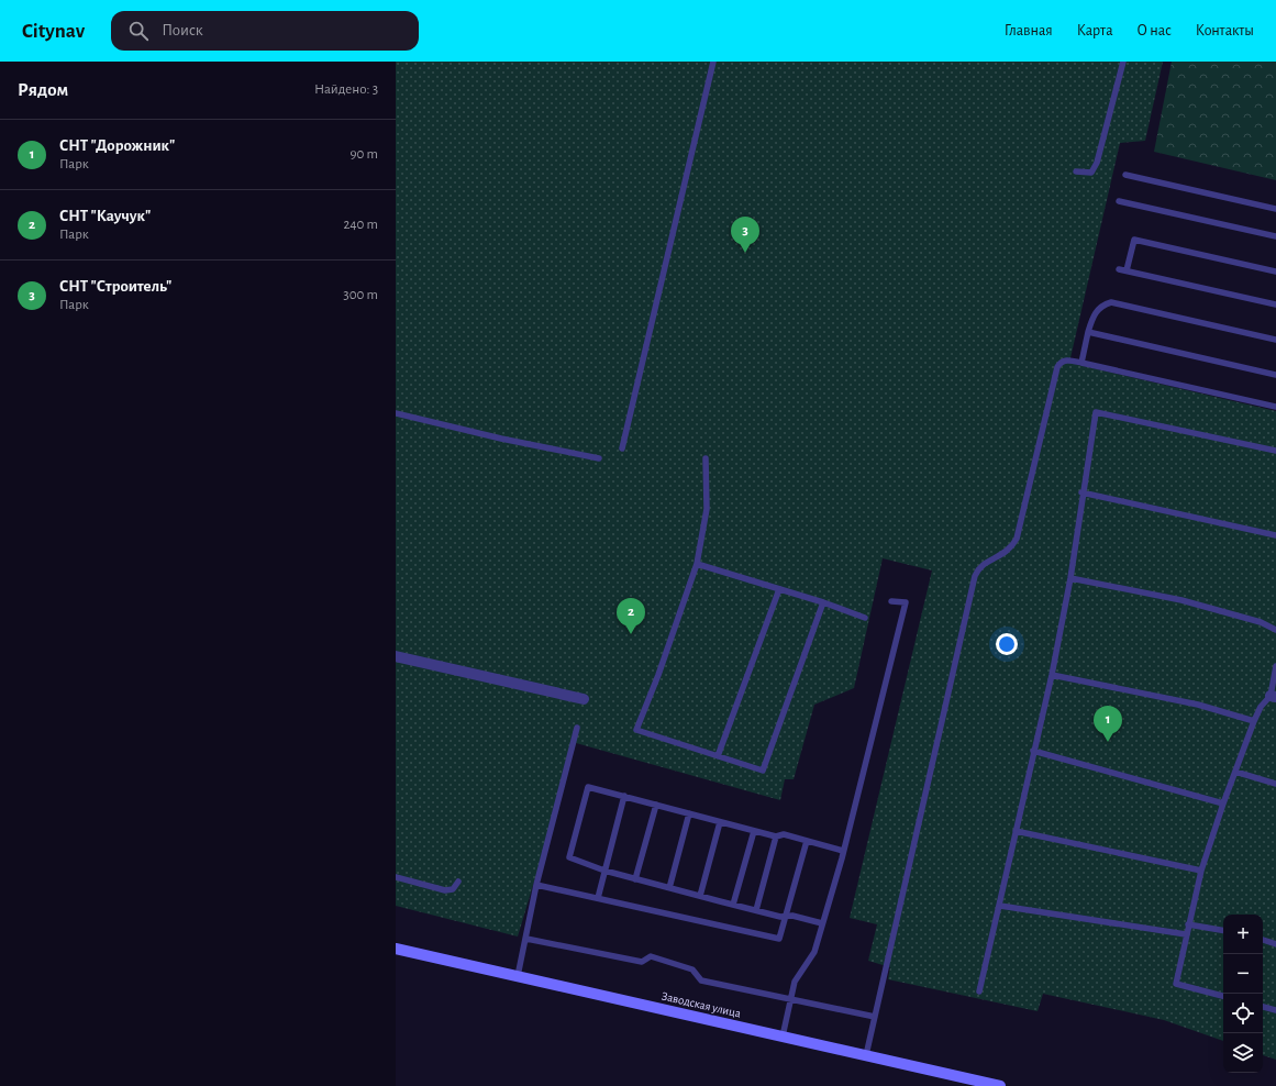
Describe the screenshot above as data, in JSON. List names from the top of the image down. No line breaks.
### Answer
{"streets":{"main road":["Заводская улица"]},"page":{"header":"Citynav","search":"Поиск","nav":["Главная","Карта","О нас","Контакты"],"heading":["Рядом","Найдено: 3"],"list":[{"mark":"1","name":"СНТ \"Дорожник\"","note":"Парк","value":"90 m"},{"mark":"2","name":"СНТ \"Каучук\"","note":"Парк","value":"240 m"},{"mark":"3","name":"СНТ \"Строитель\"","note":"Парк","value":"300 m"}],"pins":["3","2","1"],"map_buttons":["+","−"]}}
